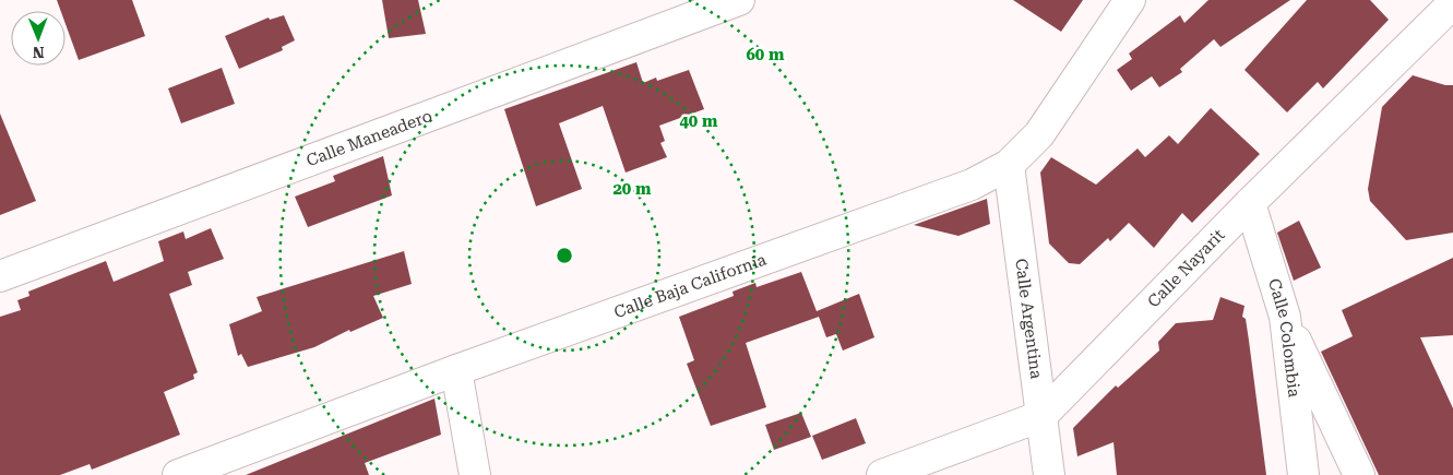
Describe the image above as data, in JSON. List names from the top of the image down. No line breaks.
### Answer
{"streets":{"street":["Calle Maneadero","Calle Nayarit","Calle Baja California","Calle Argentina","Calle Colombia"]},"crossings":[["Calle Nayarit","Calle Argentina"],["Calle Nayarit","Calle Colombia"],["Calle Baja California","Calle Argentina"]],"north":"bottom","rings":["60 m","40 m","20 m"]}
